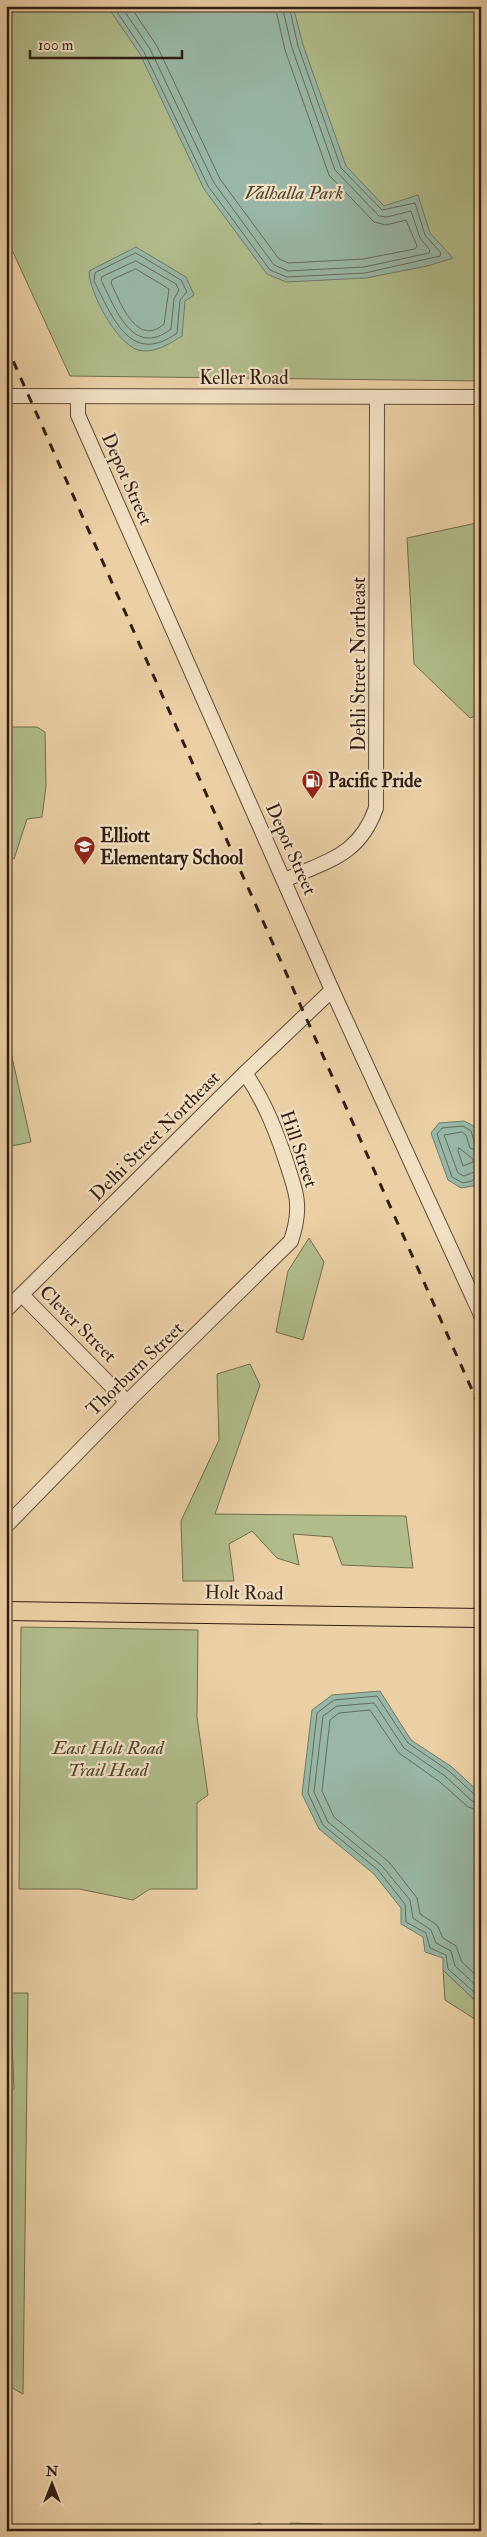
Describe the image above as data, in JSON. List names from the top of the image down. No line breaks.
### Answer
{"streets":{"main road":["Holt Road"],"street":["Keller Road","Depot Street","Dehli Street Northeast","Delhi Street Northeast","Hill Street","Clever Street","Thorburn Street"]},"crossings":[["Keller Road","Depot Street"],["Keller Road","Dehli Street Northeast"],["Depot Street","Dehli Street Northeast"],["Depot Street","Delhi Street Northeast"],["Delhi Street Northeast","Hill Street"],["Delhi Street Northeast","Clever Street"],["Hill Street","Thorburn Street"],["Clever Street","Thorburn Street"]],"parks":["Valhalla Park","East Holt Road Trail Head"],"places":{"fuel station":["Pacific Pride"],"school or university":["Elliott Elementary School"]},"scale_bar":"100 m","north":"top"}
